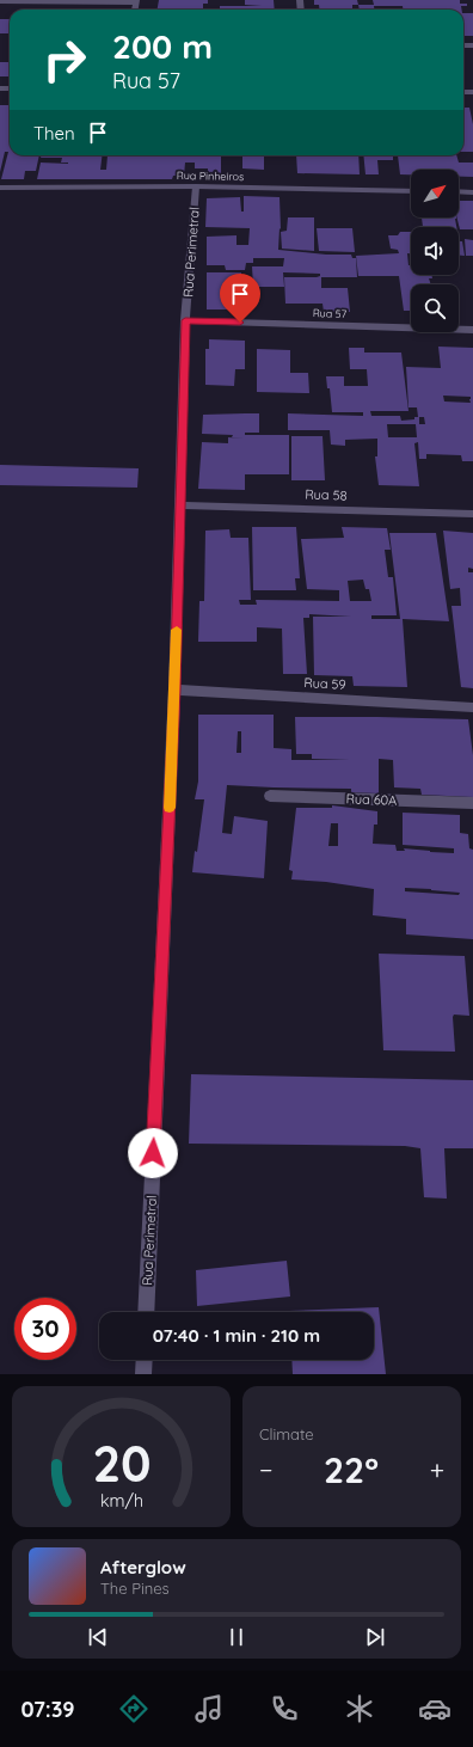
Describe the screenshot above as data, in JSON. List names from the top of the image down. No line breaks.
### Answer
{"streets":{"street":["Rua Pinheiros","Rua Perimetral","Rua 57","Rua 58","Rua 59","Rua 60A"]},"crossings":[["Rua Pinheiros","Rua Perimetral"],["Rua Perimetral","Rua 57"],["Rua Perimetral","Rua 58"],["Rua Perimetral","Rua 59"]],"north":"top right","page":{"turn":["200 m","Rua 57"],"then":"Then","limit":"30","trip":"07:40 · 1 min · 210 m","tile":"Climate","heat":["−","22°","+"],"song":["Afterglow","The Pines"],"tabs":"07:39","gauge":["20","km/h"]}}
